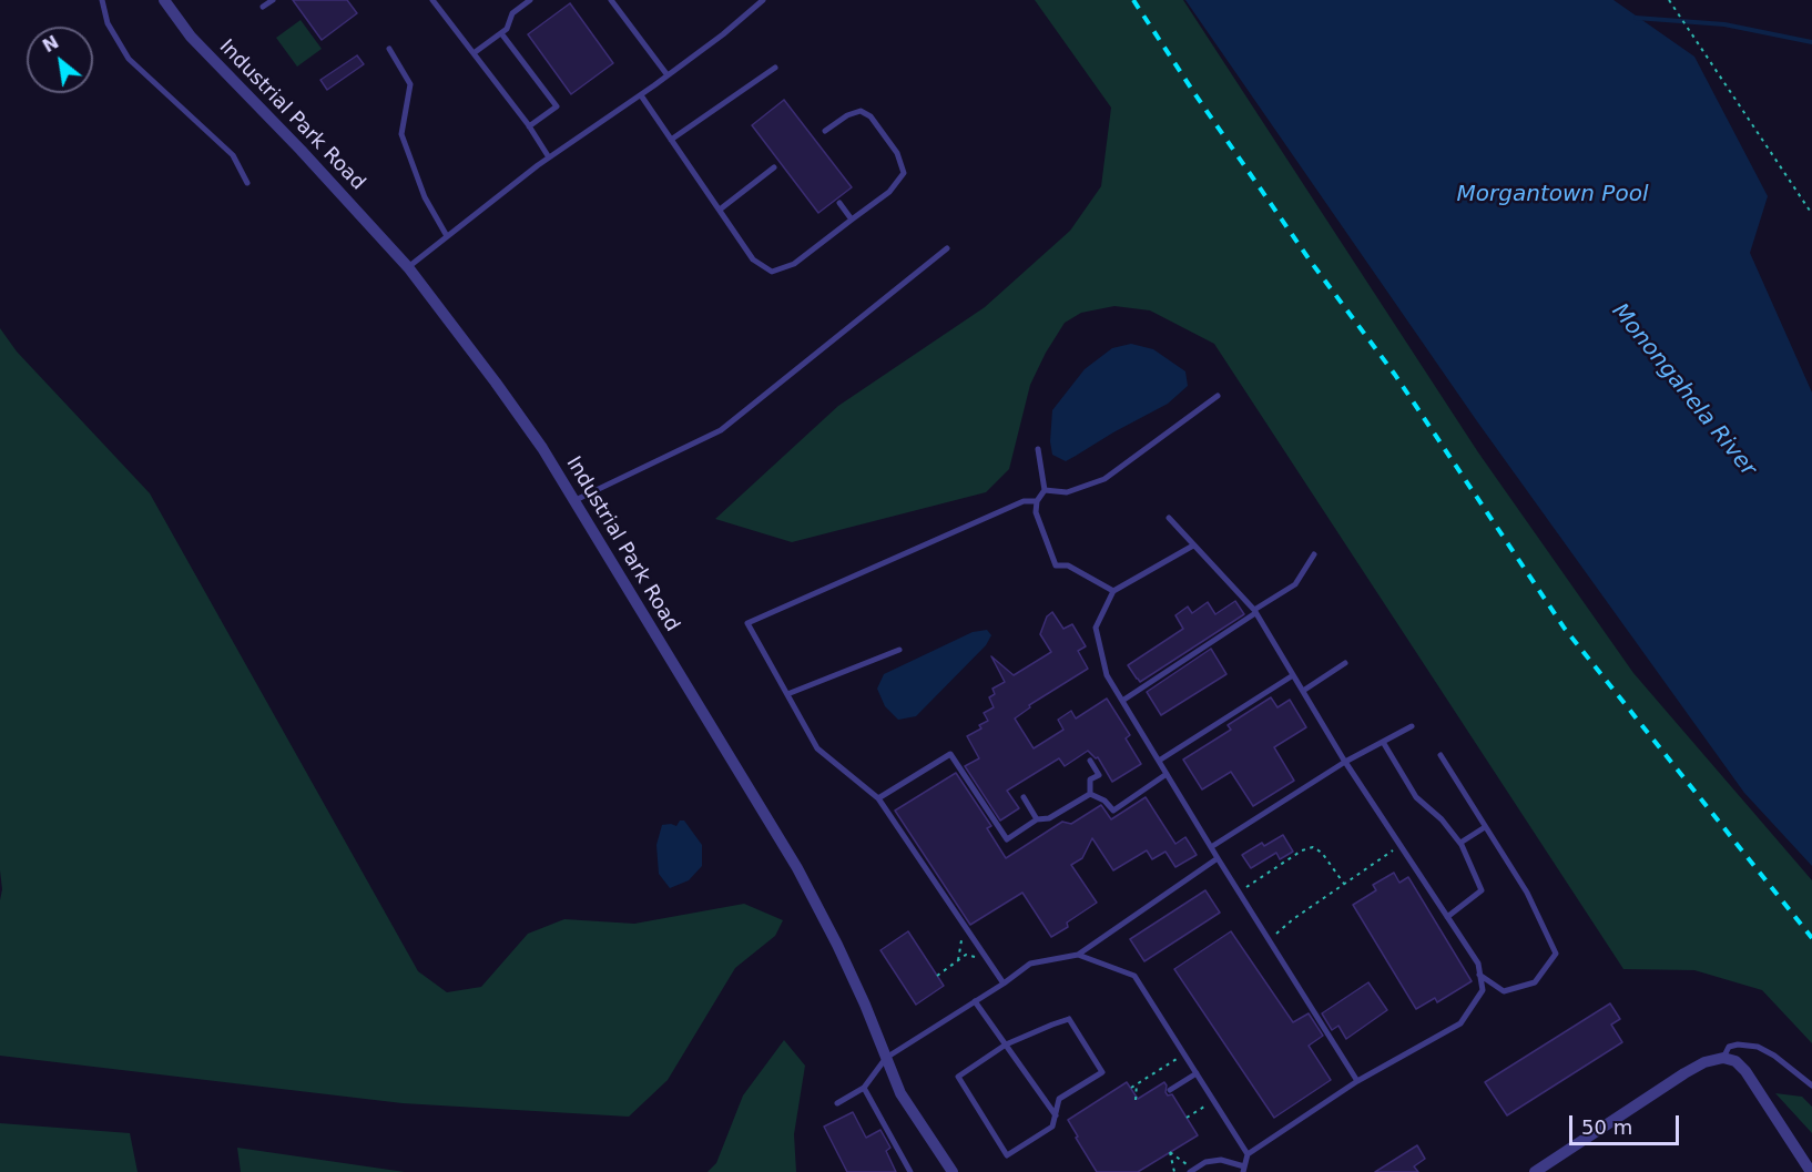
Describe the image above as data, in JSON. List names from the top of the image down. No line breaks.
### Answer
{"streets":{"street":["Industrial Park Road"]},"water":["Morgantown Pool","Monongahela River"],"scale_bar":"50 m","north":"top left"}
